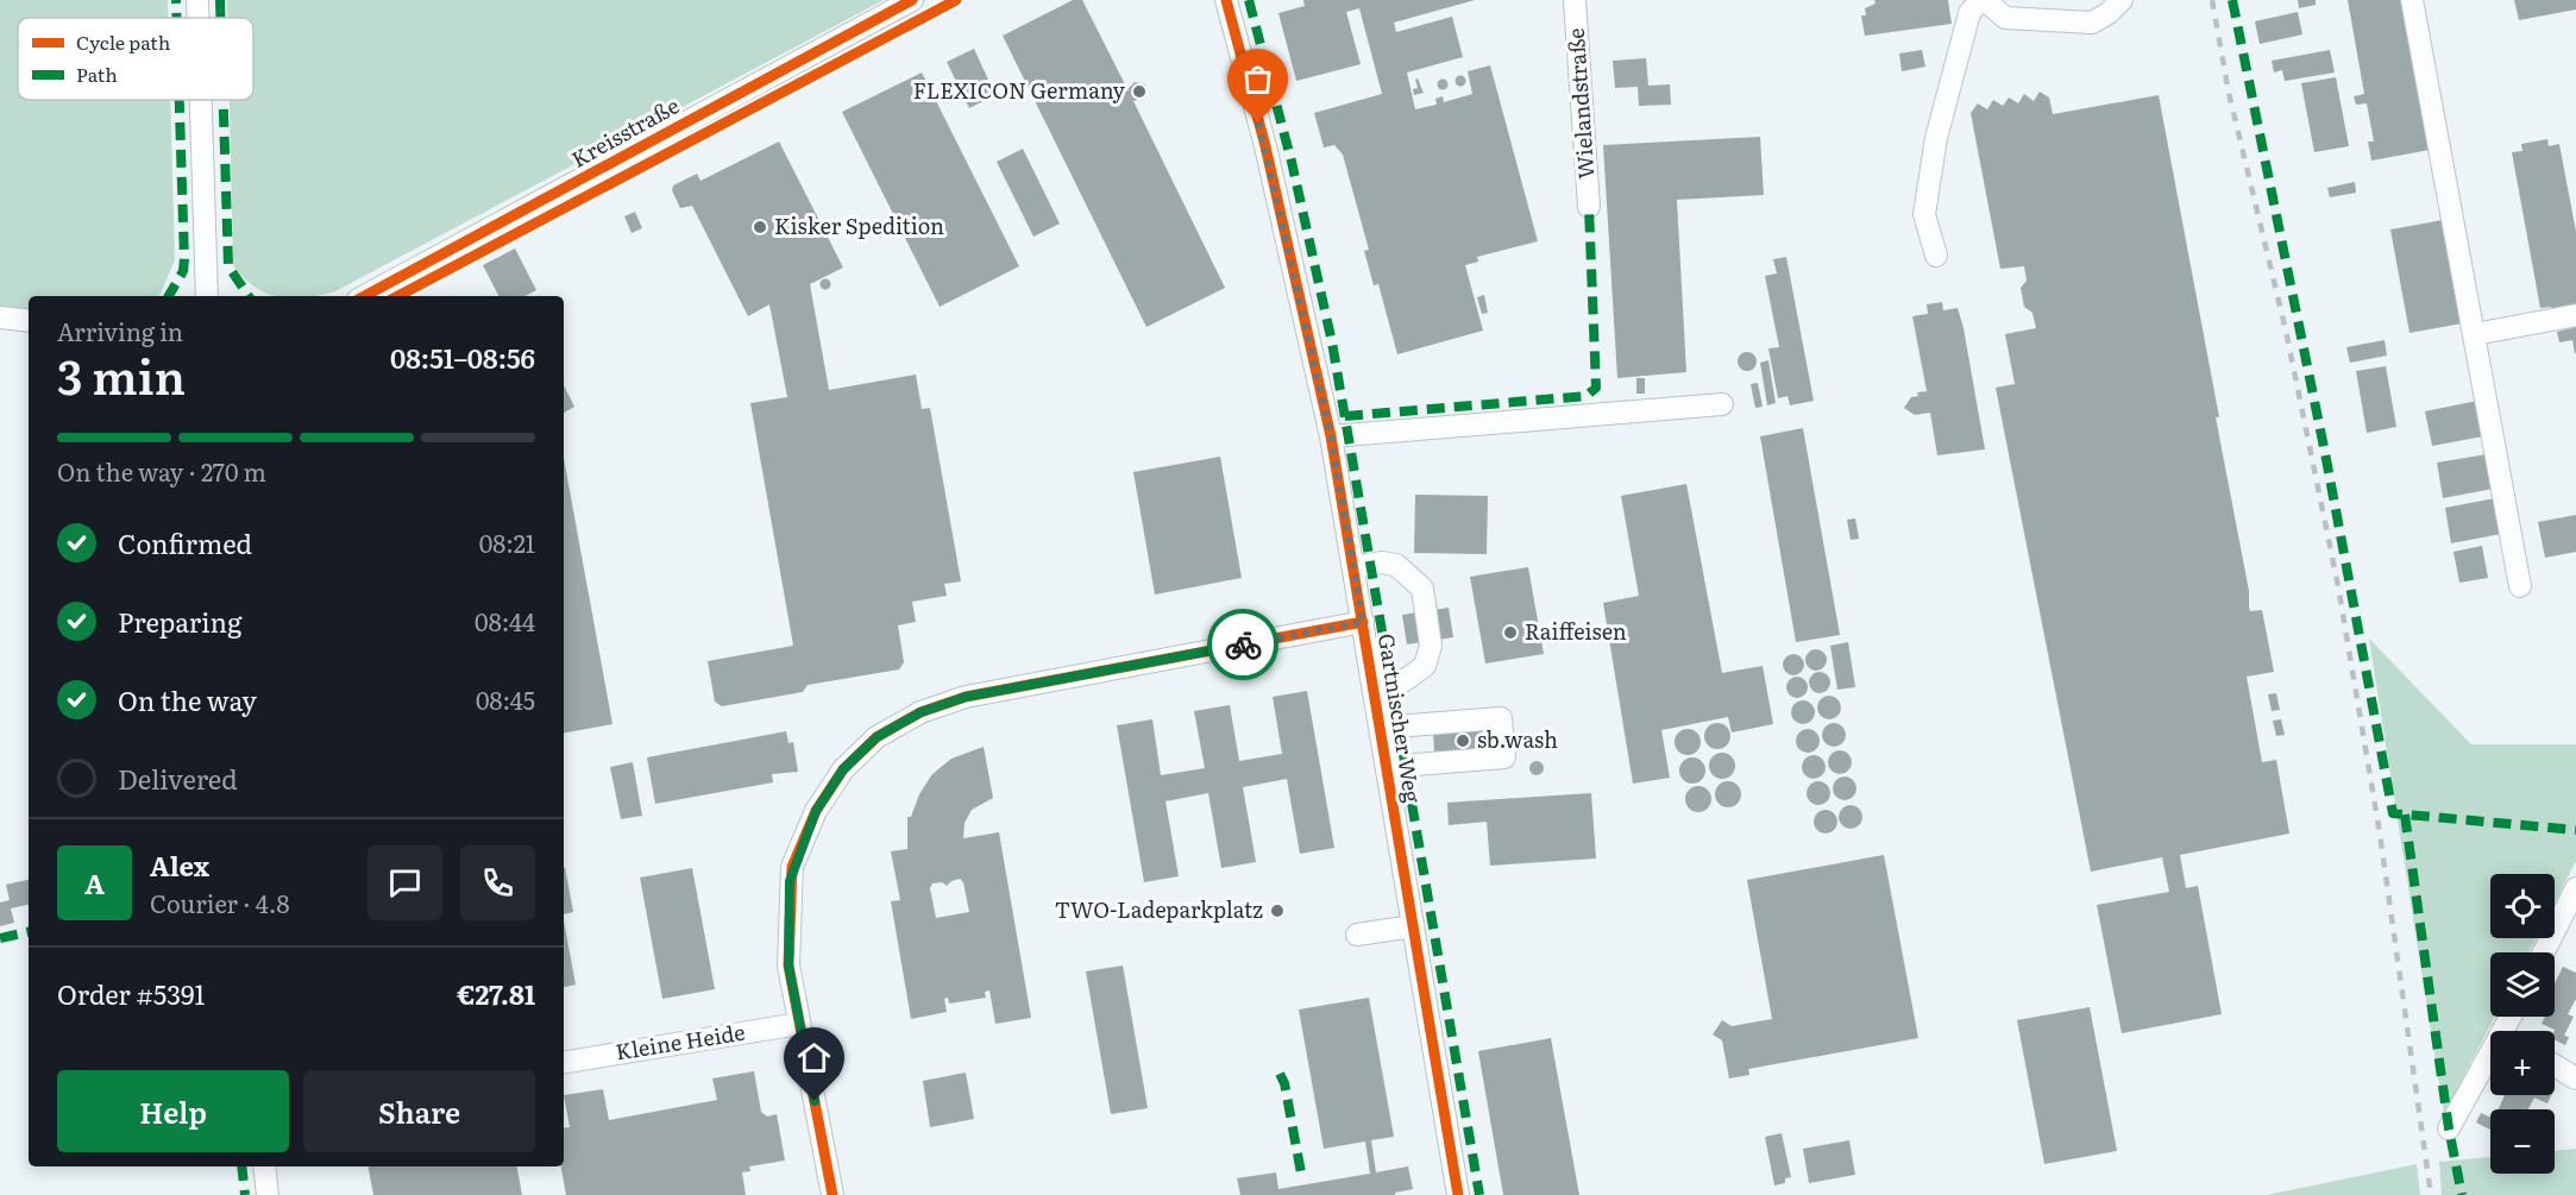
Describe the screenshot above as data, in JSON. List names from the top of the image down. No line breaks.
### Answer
{"streets":{"street":["Wielandstraße","Kreisstraße","Gartnischer Weg","Kleine Heide"]},"places":["FLEXICON Germany","Kisker Spedition","Raiffeisen","sb.wash","TWO-Ladeparkplatz"],"legend":["Cycle path","Path"],"page":{"heading":["3 min","Arriving in","08:51–08:56"],"panel":["Alex","Courier · 4.8","Order #5391","€27.81"],"bar":"On the way · 270 m","list":[["Confirmed","08:21"],["Preparing","08:44"],["On the way","08:45"],"Delivered"],"round":"A","map_buttons":["+","−"],"buttons":["Help","Share"]}}
